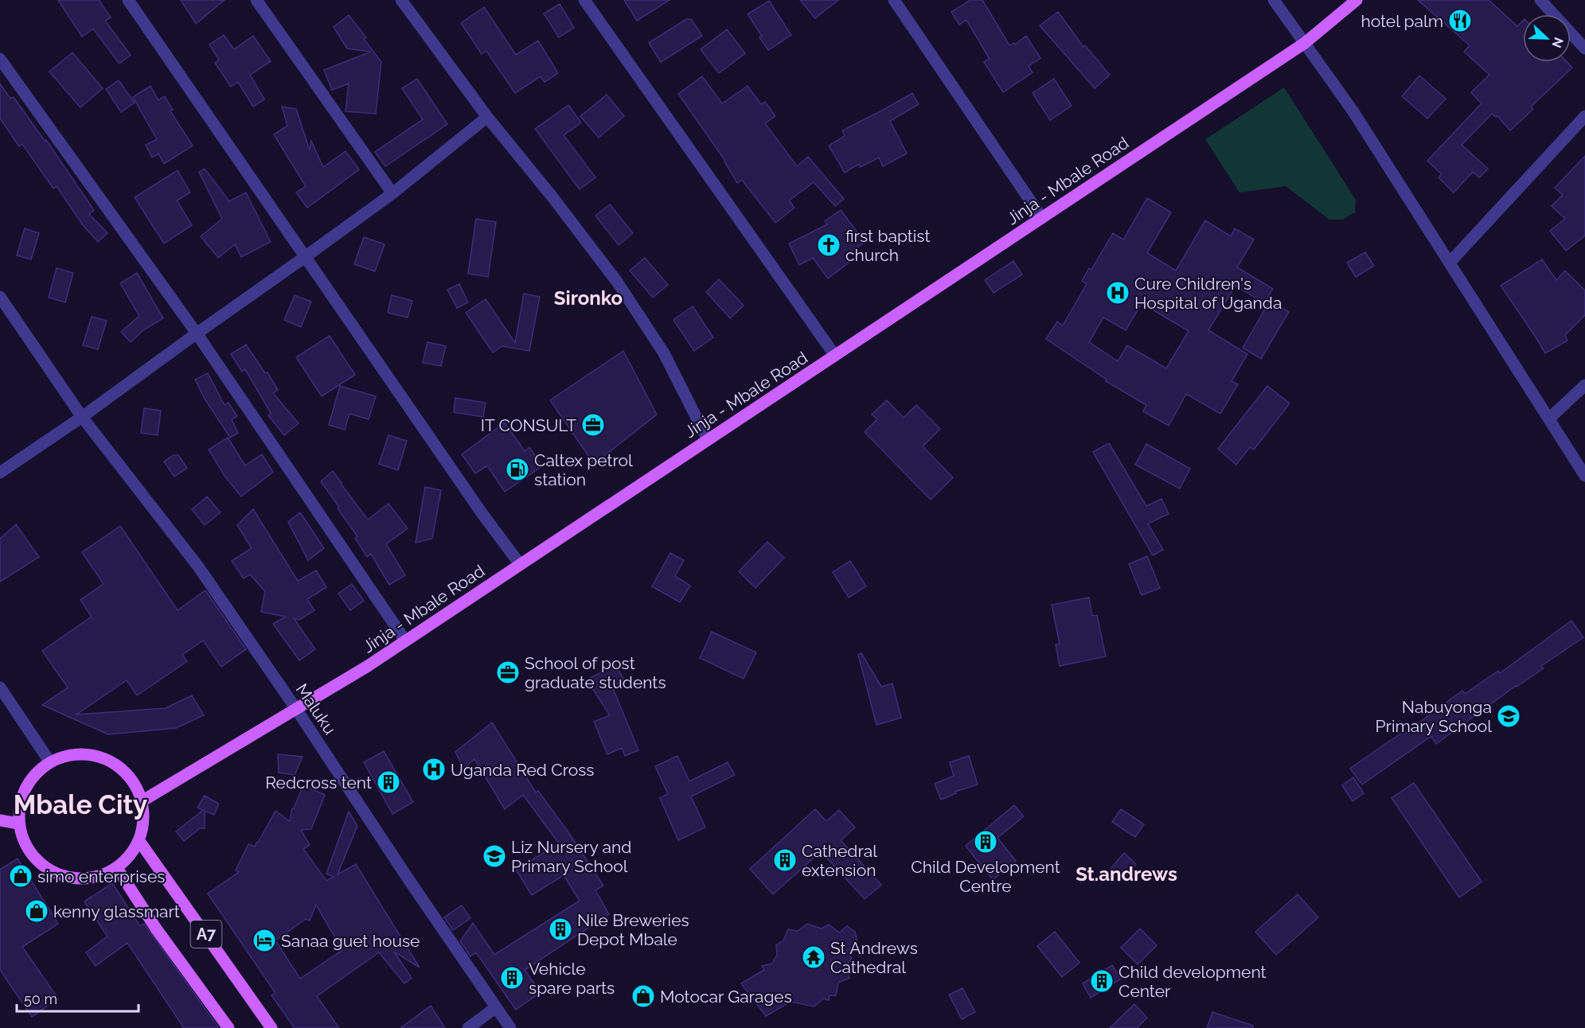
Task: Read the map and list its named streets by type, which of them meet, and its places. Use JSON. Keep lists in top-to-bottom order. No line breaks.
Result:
{"streets":{"main road":["Jinja - Mbale Road","A7"],"street":["Maluku"]},"crossings":[["Jinja - Mbale Road","Maluku"],["Jinja - Mbale Road","A7"]],"districts":["Sironko","Mbale City","St.andrews"],"places":{"restaurant":["hotel palm"],"church":["first baptist church"],"hospital":["Cure Children's Hospital of Uganda","Uganda Red Cross"],"office":["IT CONSULT","School of post graduate students"],"fuel station":["Caltex petrol station"],"school or university":["Nabuyonga Primary School","Liz Nursery and Primary School"],"building":["Redcross tent","Child Development Centre","Cathedral extension","Nile Breweries Depot Mbale","Vehicle spare parts","Child development Center"],"shop":["simo enterprises","kenny glassmart","Motocar Garages"],"hotel":["Sanaa guet house"],"temple":["St Andrews Cathedral"]},"scale_bar":"50 m","north":"right"}
